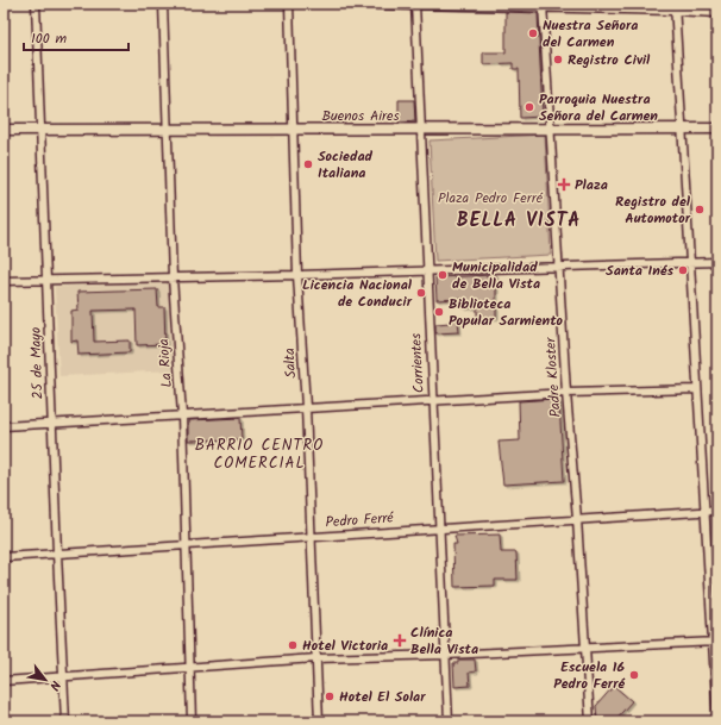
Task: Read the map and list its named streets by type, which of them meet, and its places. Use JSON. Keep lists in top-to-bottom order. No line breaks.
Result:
{"streets":{"street":["Buenos Aires","25 de Mayo","La Rioja","Salta","Corrientes","Padre Kloster","Pedro Ferré"]},"crossings":[["Buenos Aires","25 de Mayo"],["Buenos Aires","La Rioja"],["Buenos Aires","Salta"],["Buenos Aires","Corrientes"],["Buenos Aires","Padre Kloster"],["25 de Mayo","Pedro Ferré"],["La Rioja","Pedro Ferré"],["Salta","Pedro Ferré"],["Corrientes","Pedro Ferré"],["Padre Kloster","Pedro Ferré"]],"districts":["BELLA VISTA","BARRIO CENTRO COMERCIAL"],"parks":["Plaza Pedro Ferré"],"places":{"other":["Nuestra Señora del Carmen","Registro Civil","Parroquia Nuestra Señora del Carmen","Sociedad Italiana","Registro del Automotor","Santa Inés","Municipalidad de Bella Vista","Licencia Nacional de Conducir","Biblioteca Popular Sarmiento","Hotel Victoria","Escuela 16 Pedro Ferré","Hotel El Solar"],"health":["Plaza","Clínica Bella Vista"]},"scale_bar":"100 m","north":"bottom right"}
